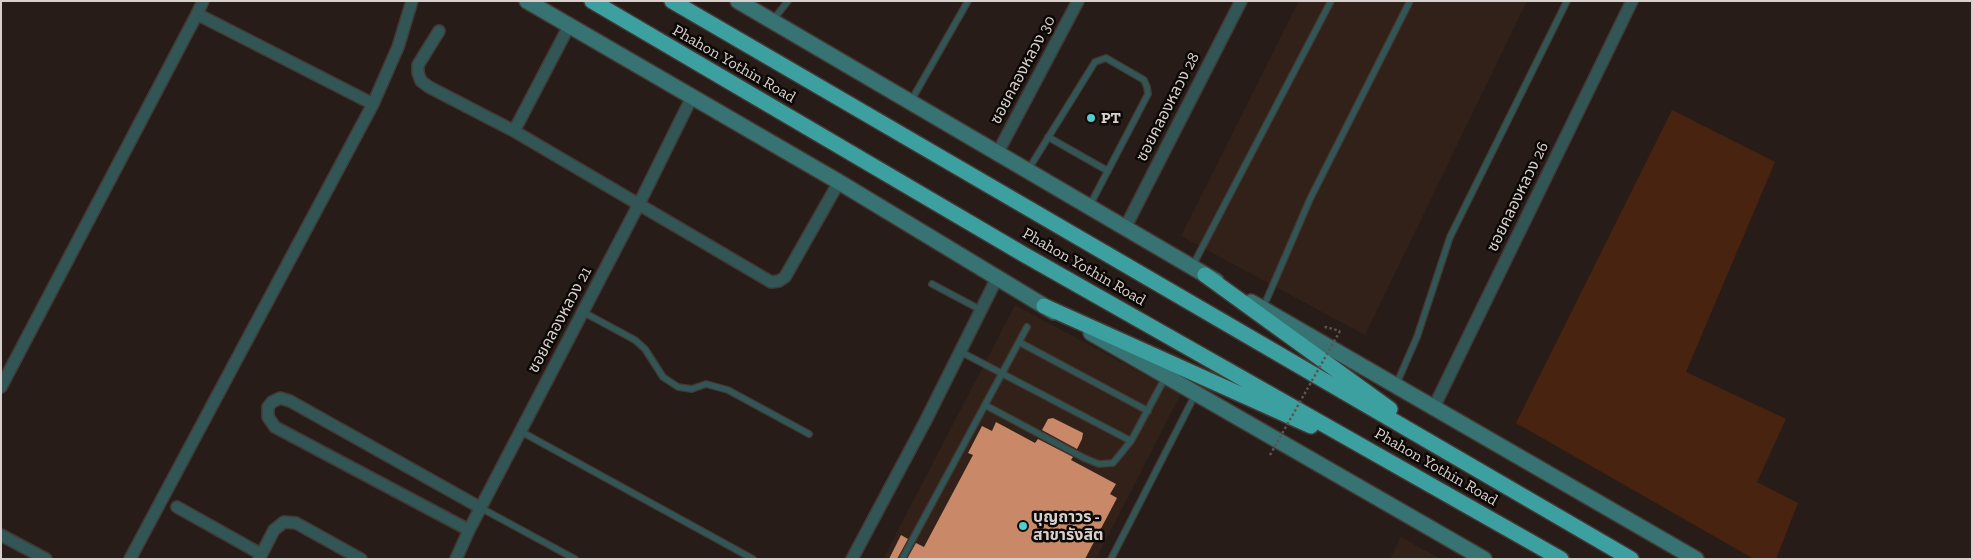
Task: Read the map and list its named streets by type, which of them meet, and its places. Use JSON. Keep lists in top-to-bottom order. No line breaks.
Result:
{"streets":{"highway":["Phahon Yothin Road"],"street":["ซอยคลองหลวง 30","ซอยคลองหลวง 28","ซอยคลองหลวง 26","ซอยคลองหลวง 21"]},"places":["PT","บุญถาวร - สาขารังสิต"]}
